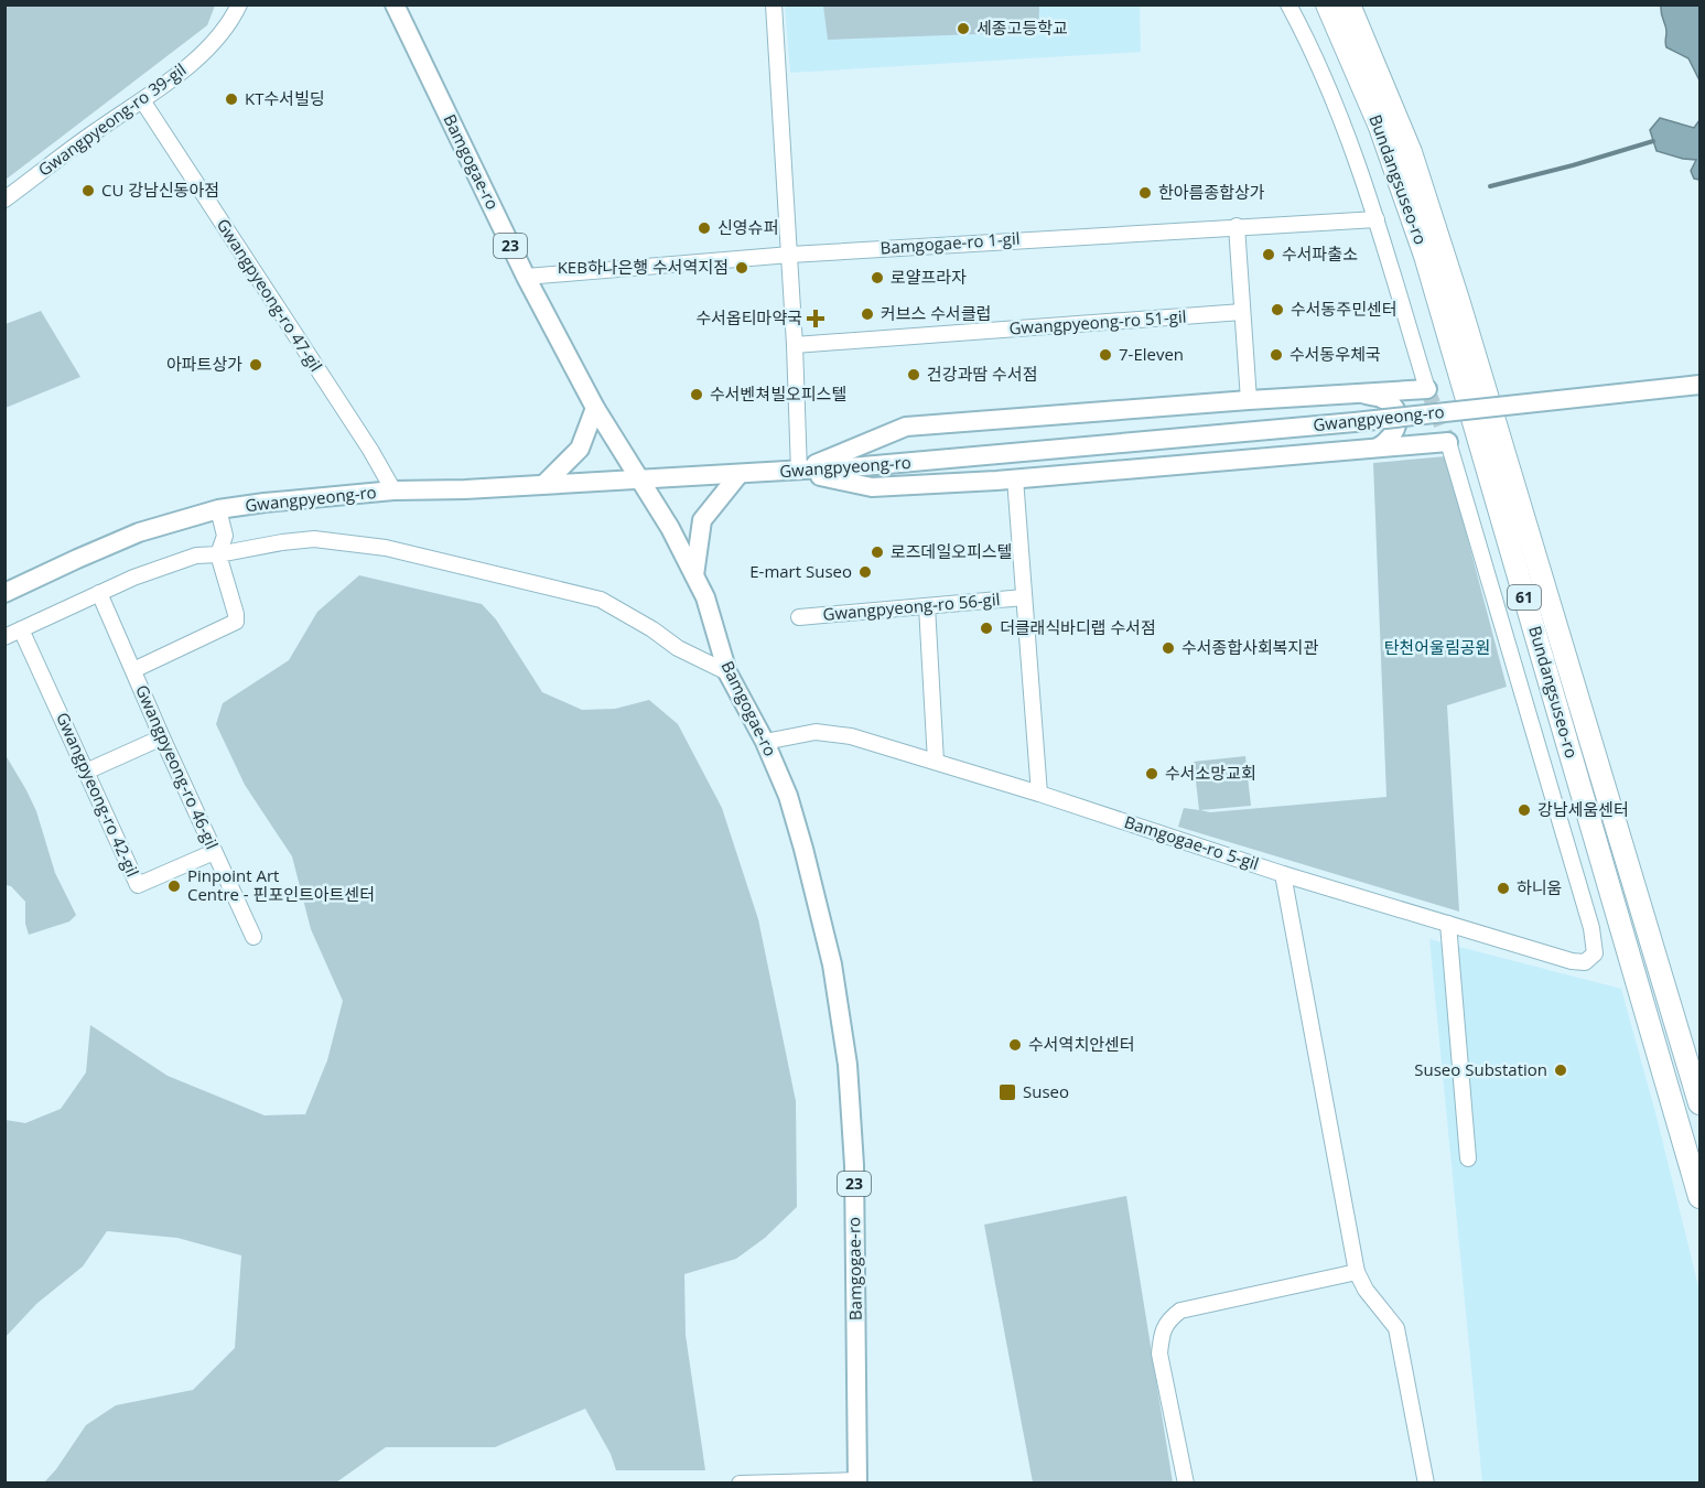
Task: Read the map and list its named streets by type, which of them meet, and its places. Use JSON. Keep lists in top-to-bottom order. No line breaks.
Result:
{"streets":{"highway":["Bundangsuseo-ro","61"],"main road":["Bamgogae-ro","23","Gwangpyeong-ro"],"street":["Gwangpyeong-ro 39-gil","Bamgogae-ro 1-gil","Gwangpyeong-ro 47-gil","Gwangpyeong-ro 51-gil","Gwangpyeong-ro 56-gil","Gwangpyeong-ro 46-gil","Gwangpyeong-ro 42-gil","Bamgogae-ro 5-gil"]},"crossings":[["Gwangpyeong-ro 39-gil","Gwangpyeong-ro 47-gil"],["Bamgogae-ro","Bamgogae-ro 1-gil"],["Bamgogae-ro","Gwangpyeong-ro"],["Bamgogae-ro","Bamgogae-ro 5-gil"],["Gwangpyeong-ro 47-gil","Gwangpyeong-ro"],["Gwangpyeong-ro 56-gil","Bamgogae-ro 5-gil"],["Gwangpyeong-ro 46-gil","Gwangpyeong-ro 42-gil"]],"parks":["탄천어울림공원"],"places":{"other":["세종고등학교","KT수서빌딩","CU 강남신동아점","한아름종합상가","신영슈퍼","수서파출소","KEB하나은행 수서역지점","로얄프라자","수서동주민센터","커브스 수서클럽","7-Eleven","수서동우체국","아파트상가","건강과땀 수서점","수서벤쳐빌오피스텔","로즈데일오피스텔","E-mart Suseo","더클래식바디랩 수서점","수서종합사회복지관","수서소망교회","강남세움센터","Pinpoint Art Centre - 핀포인트아트센터","하니움","수서역치안센터","Suseo Substation"],"health":["수서옵티마약국"],"transit":["Suseo"]}}
